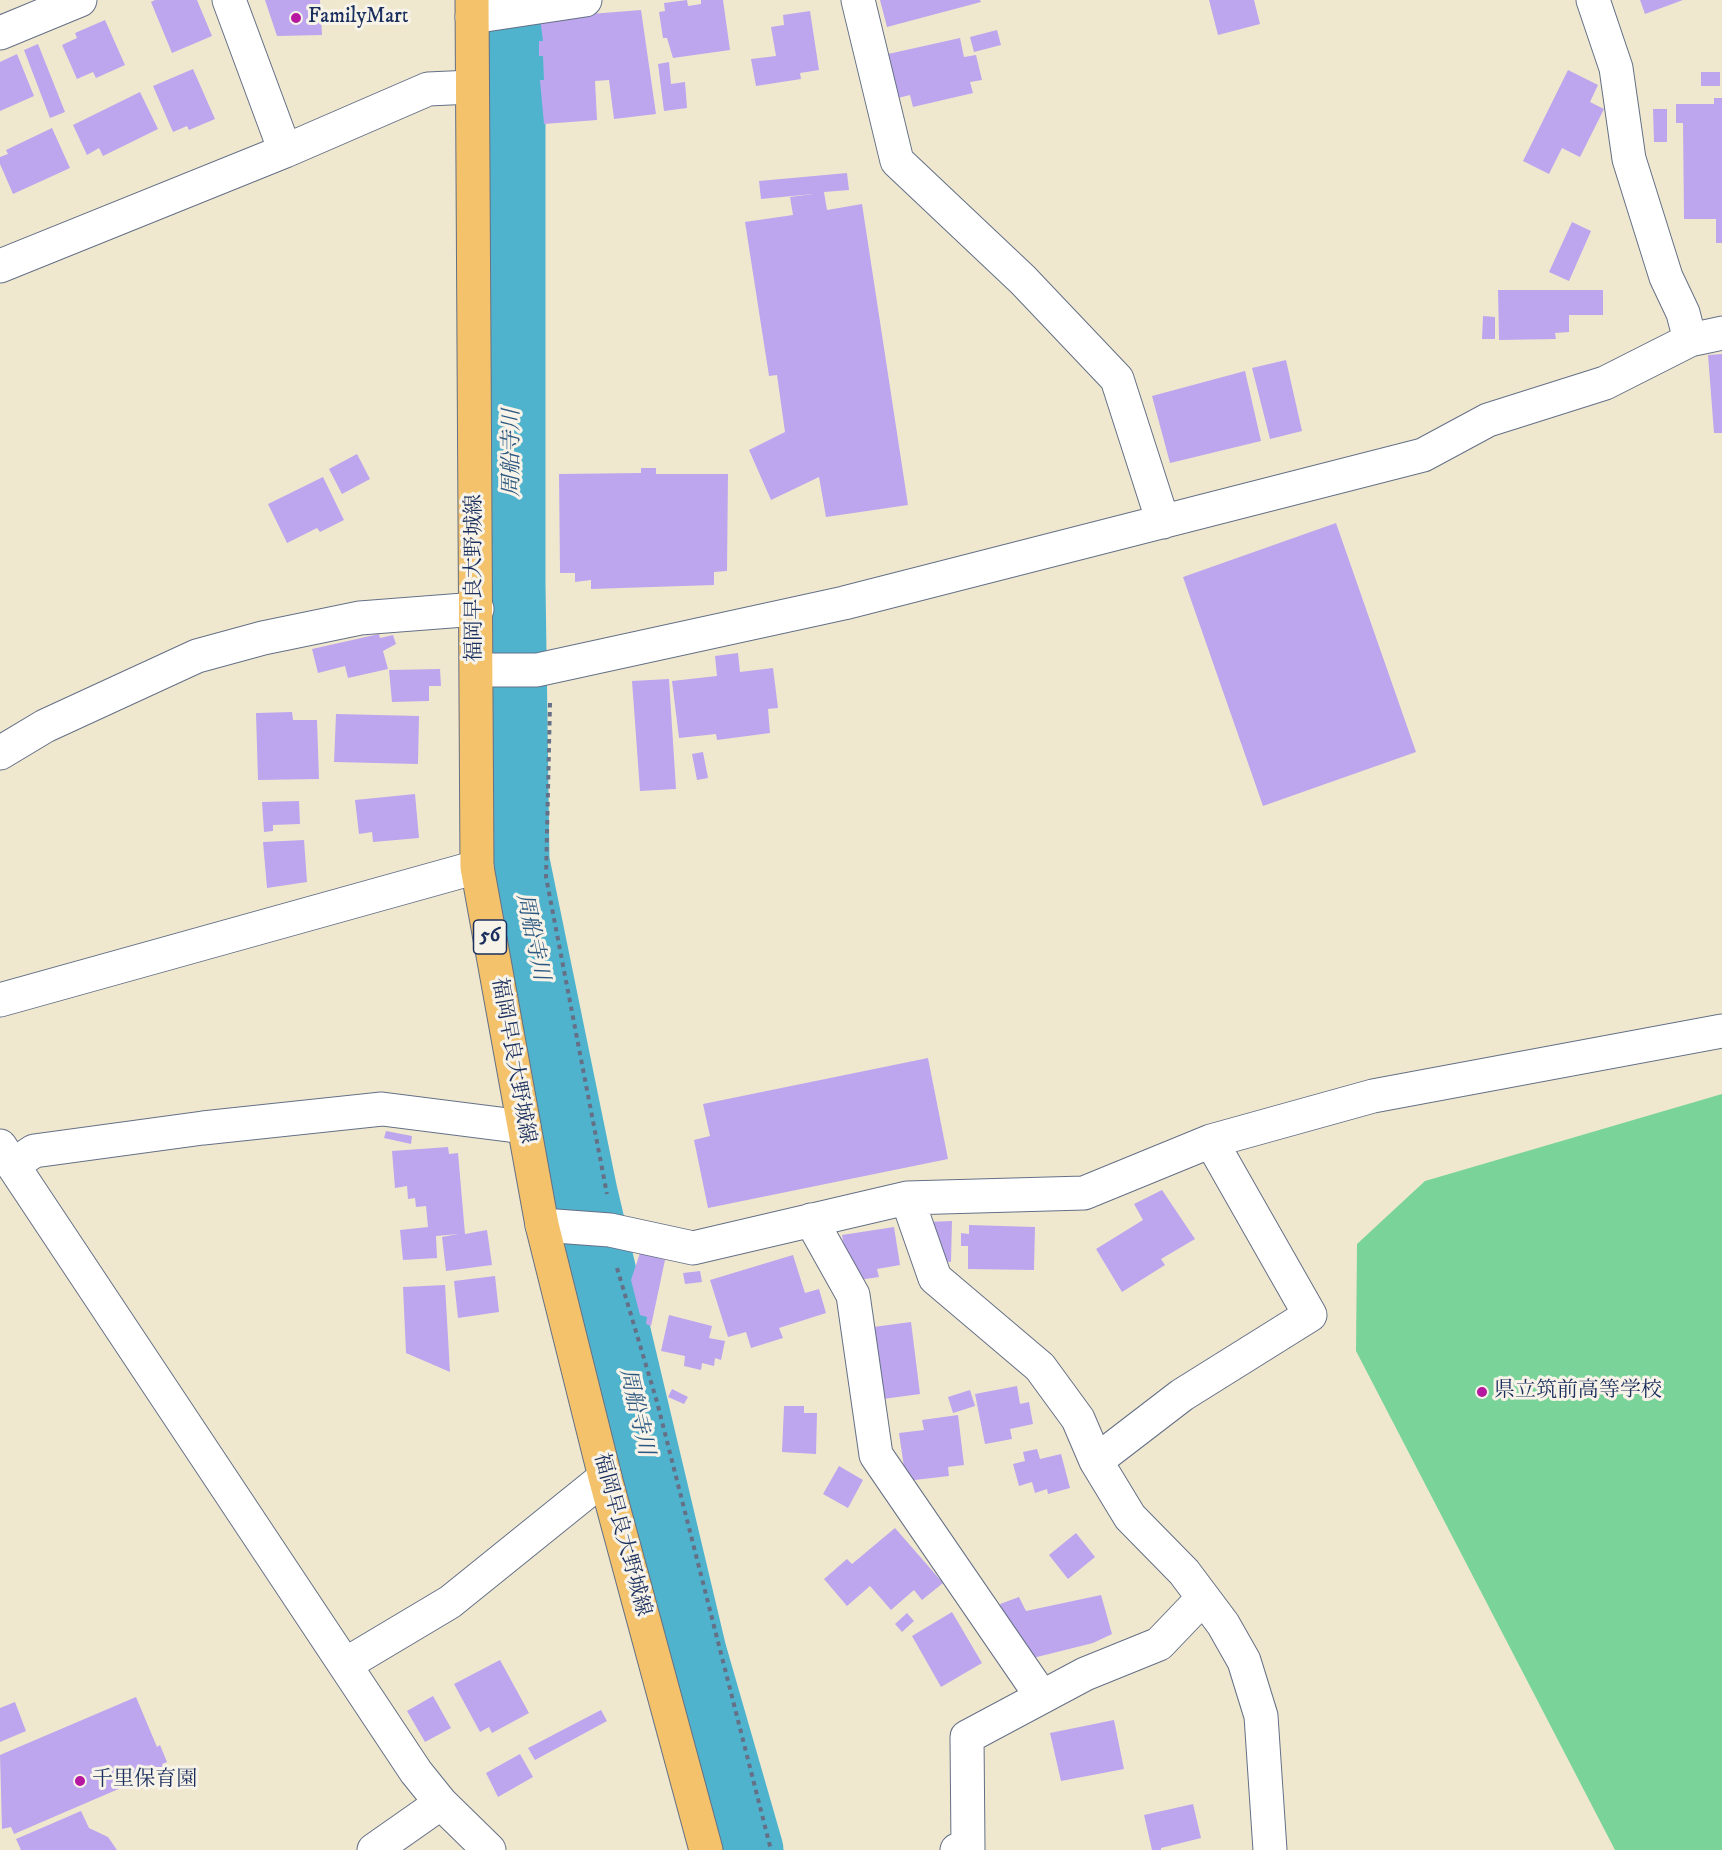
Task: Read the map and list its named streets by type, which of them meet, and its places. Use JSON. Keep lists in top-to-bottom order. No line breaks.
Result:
{"streets":{"main road":["福岡早良大野城線","56"]},"water":["周船寺川"],"places":["FamilyMart","県立筑前高等学校","千里保育園"]}
